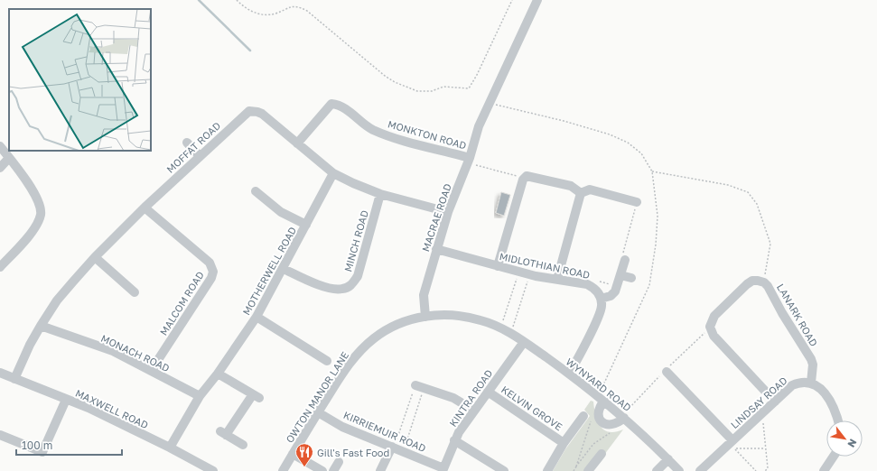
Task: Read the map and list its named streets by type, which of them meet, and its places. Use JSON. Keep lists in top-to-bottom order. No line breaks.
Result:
{"streets":{"street":["MONKTON ROAD","MOFFAT ROAD","MACRAE ROAD","MINCH ROAD","MIDLOTHIAN ROAD","MOTHERWELL ROAD","MALCOM ROAD","LANARK ROAD","MONACH ROAD","WYNYARD ROAD","OWTON MANOR LANE","KINTRA ROAD","LINDSAY ROAD","KELVIN GROVE","MAXWELL ROAD","KIRRIEMUIR ROAD"]},"crossings":[["MONKTON ROAD","MOFFAT ROAD"],["MONKTON ROAD","MACRAE ROAD"],["MOFFAT ROAD","MACRAE ROAD"],["MOFFAT ROAD","MINCH ROAD"],["MOFFAT ROAD","MOTHERWELL ROAD"],["MOFFAT ROAD","MALCOM ROAD"],["MOFFAT ROAD","MONACH ROAD"],["MOFFAT ROAD","MAXWELL ROAD"],["MACRAE ROAD","MIDLOTHIAN ROAD"],["MACRAE ROAD","OWTON MANOR LANE"],["MINCH ROAD","MOTHERWELL ROAD"],["MOTHERWELL ROAD","MONACH ROAD"],["MOTHERWELL ROAD","MAXWELL ROAD"],["MALCOM ROAD","MONACH ROAD"],["LANARK ROAD","LINDSAY ROAD"],["WYNYARD ROAD","OWTON MANOR LANE"],["WYNYARD ROAD","KINTRA ROAD"],["OWTON MANOR LANE","KIRRIEMUIR ROAD"],["KINTRA ROAD","KELVIN GROVE"],["KINTRA ROAD","KIRRIEMUIR ROAD"]],"places":{"restaurant":["Gill's Fast Food"]},"scale_bar":"100 m","north":"bottom right"}
